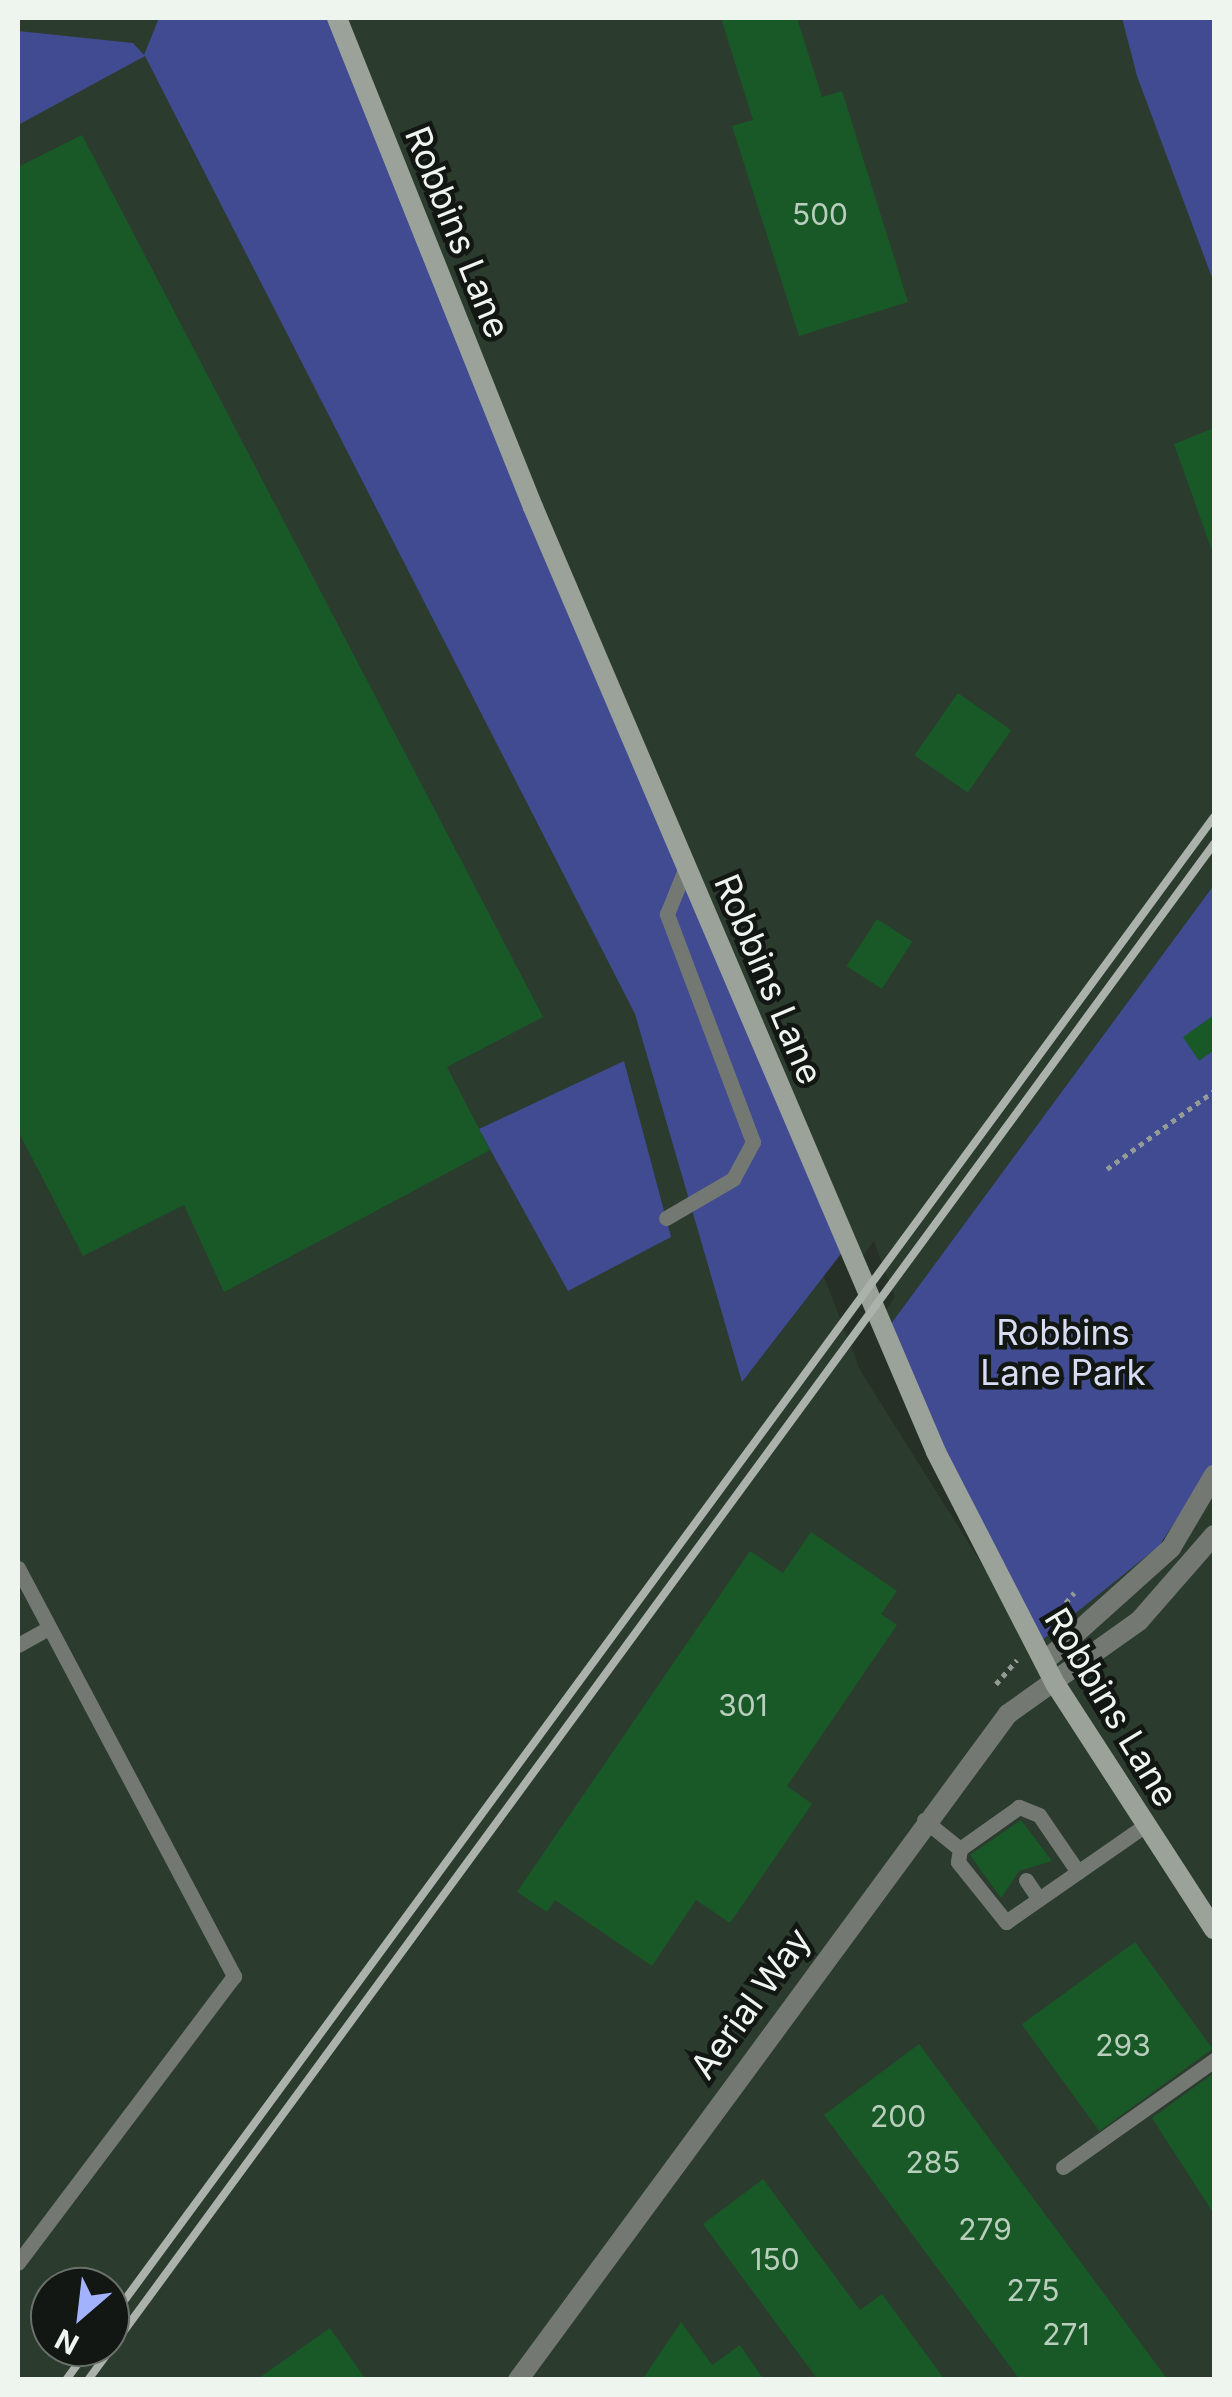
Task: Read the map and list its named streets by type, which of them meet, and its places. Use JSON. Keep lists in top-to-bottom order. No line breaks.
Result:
{"streets":{"street":["Robbins Lane","Aerial Way"]},"crossings":[["Robbins Lane","Aerial Way"]],"parks":["Robbins Lane Park"],"house_numbers":["500","301","293","200","285","279","150","275","271"],"north":"bottom left"}
